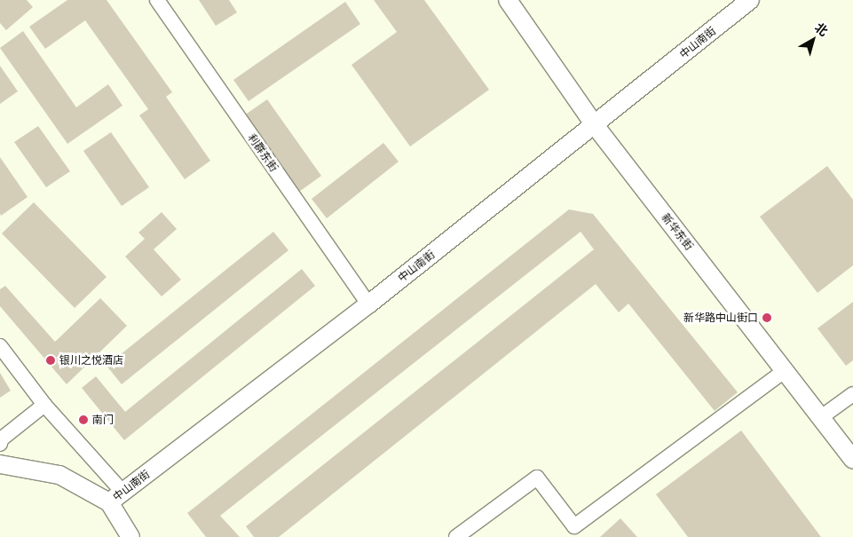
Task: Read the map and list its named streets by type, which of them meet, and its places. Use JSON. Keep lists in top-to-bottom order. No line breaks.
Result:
{"streets":{"street":["中山南街","利群东街","新华东街"]},"crossings":[["中山南街","利群东街"],["中山南街","新华东街"]],"places":["新华路中山街口","银川之悦酒店","南门"],"north":"top right"}
